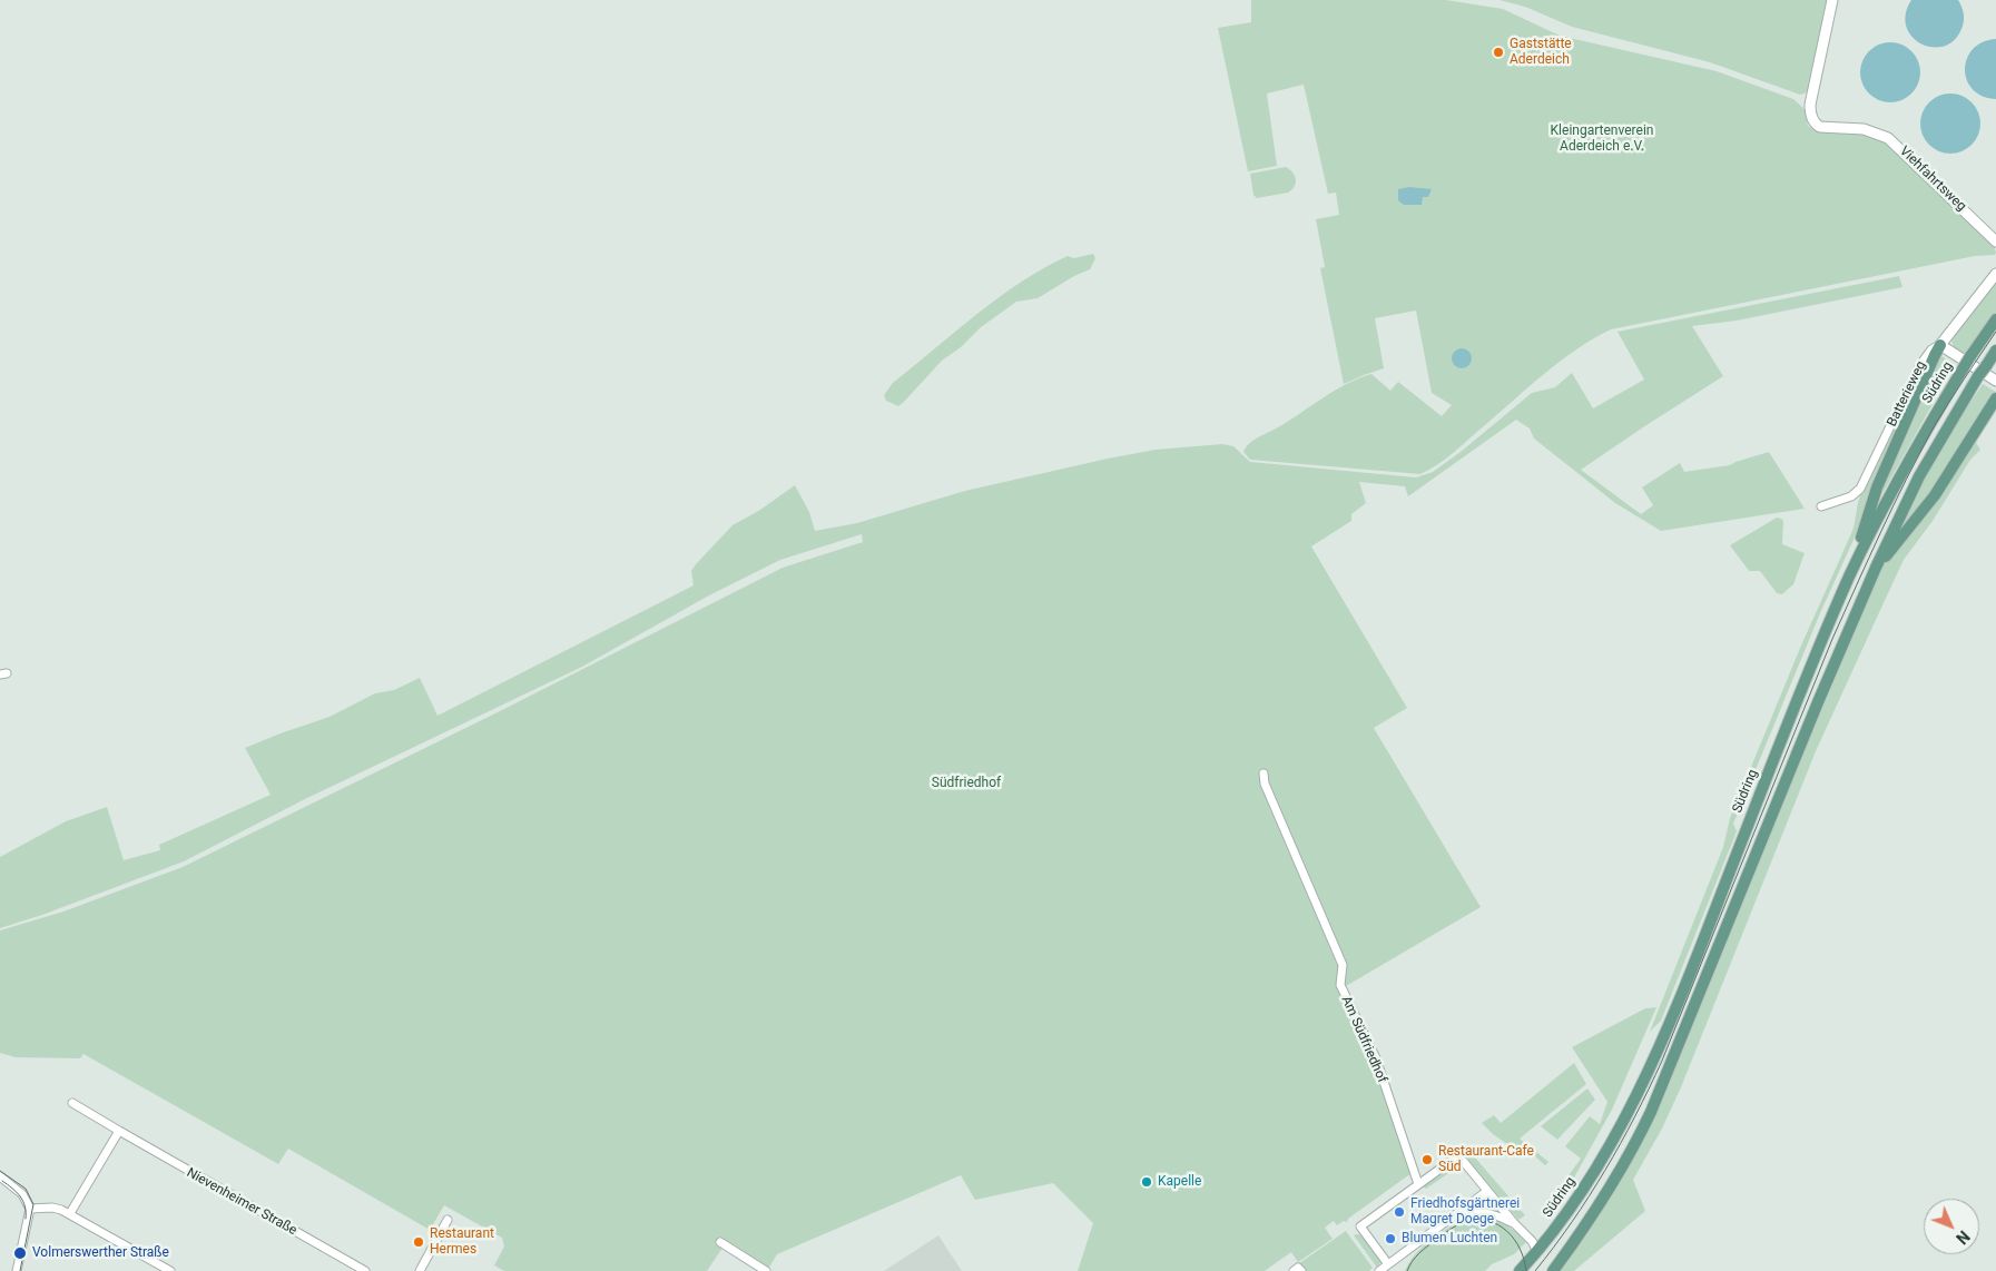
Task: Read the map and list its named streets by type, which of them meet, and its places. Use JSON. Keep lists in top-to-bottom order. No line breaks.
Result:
{"streets":{"main road":["Südring"],"street":["Viehfahrtsweg","Batterieweg","Am Südfriedhof","Nievenheimer Straße"]},"parks":["Kleingartenverein Aderdeich e.V.","Südfriedhof"],"places":["Gaststätte Aderdeich","Restaurant-Cafe Süd","Kapelle","Friedhofsgärtnerei Magret Doege","Blumen Luchten","Restaurant Hermes","Volmerswerther Straße"],"north":"bottom right"}
